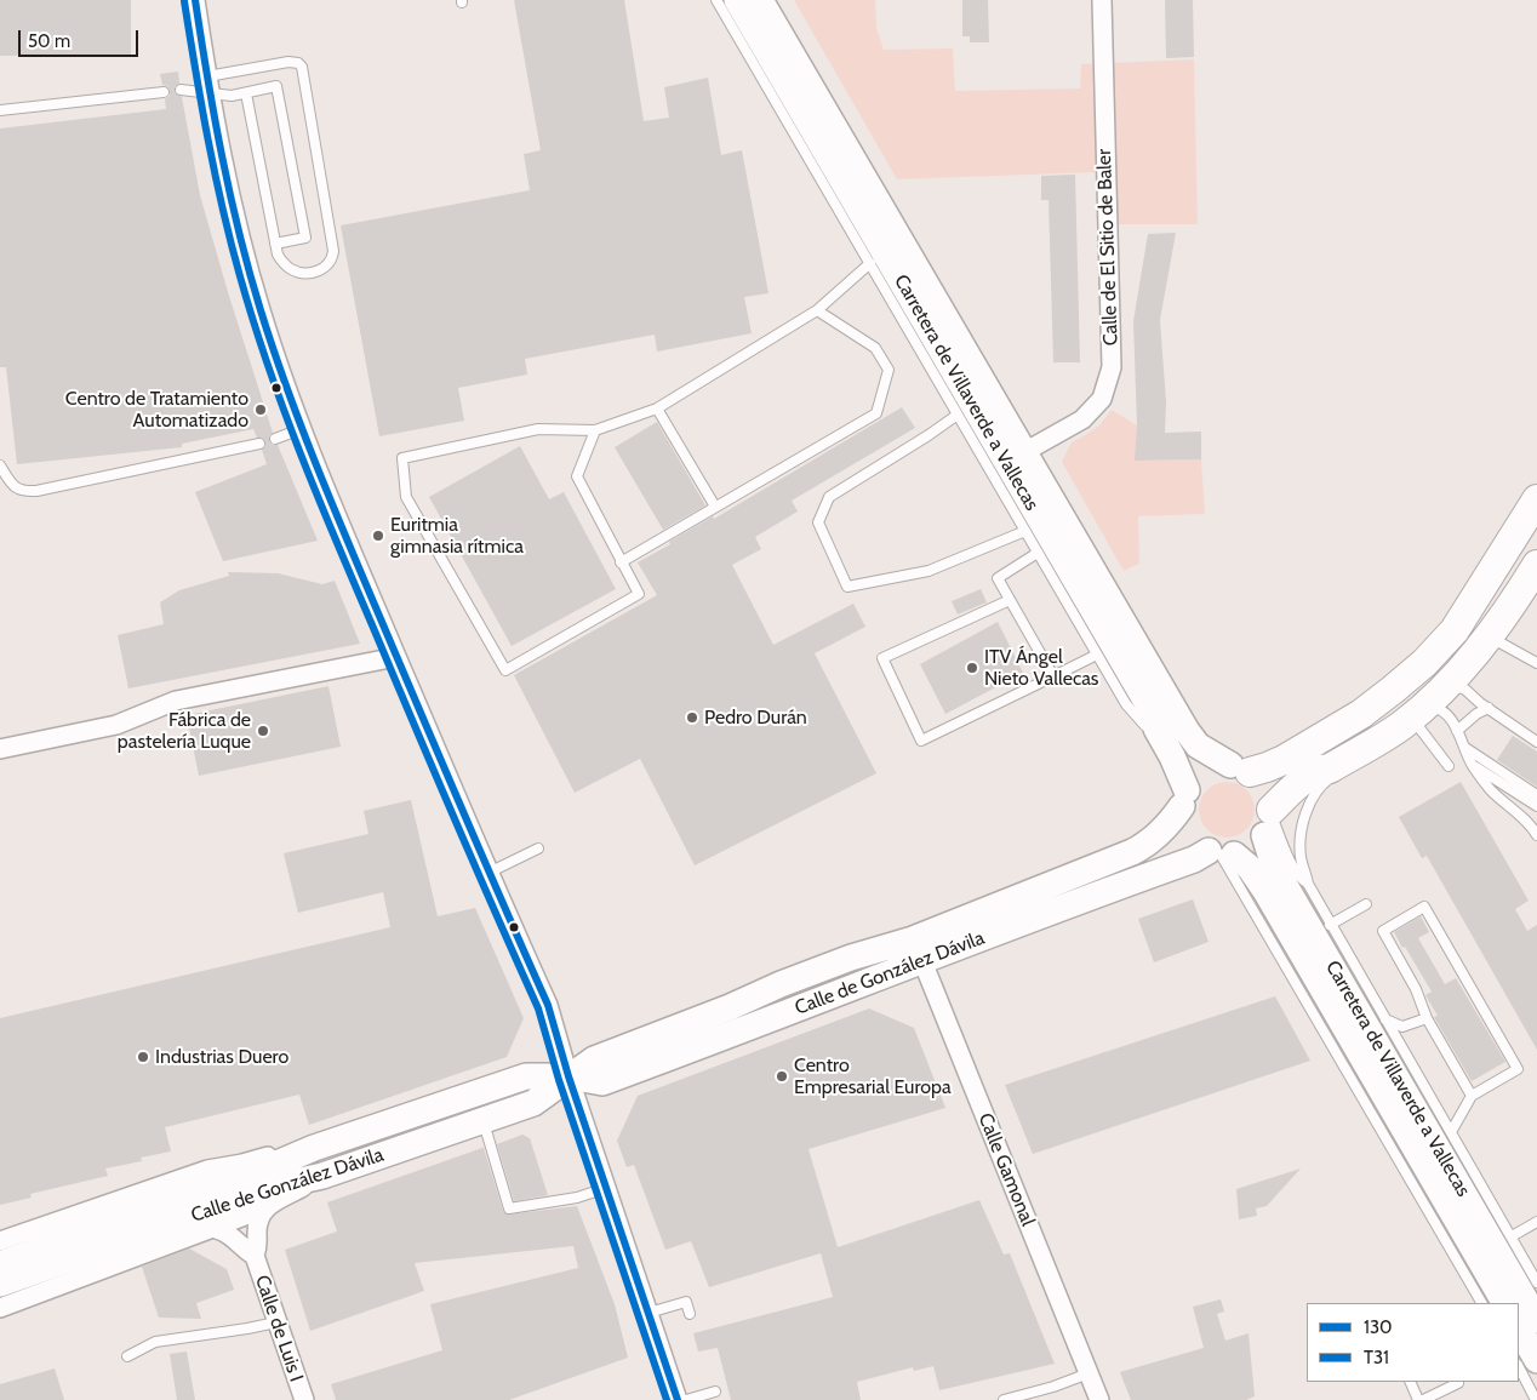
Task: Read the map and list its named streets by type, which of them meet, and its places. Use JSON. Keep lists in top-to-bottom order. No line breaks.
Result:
{"streets":{"main road":["Carretera de Villaverde a Vallecas","Calle de González Dávila"],"street":["Calle de El Sitio de Baler","Calle Gamonal","Calle de Luis I"]},"crossings":[["Calle de El Sitio de Baler","Carretera de Villaverde a Vallecas"],["Carretera de Villaverde a Vallecas","Calle de González Dávila"],["Calle de González Dávila","Calle Gamonal"],["Calle de González Dávila","Calle de Luis I"]],"places":["Centro de Tratamiento Automatizado","Euritmia gimnasia rítmica","ITV Ángel Nieto Vallecas","Pedro Durán","Fábrica de pastelería Luque","Industrias Duero","Centro Empresarial Europa"],"lines":["transit line 130","transit line T31"],"legend":["130","T31"],"scale_bar":"50 m"}
